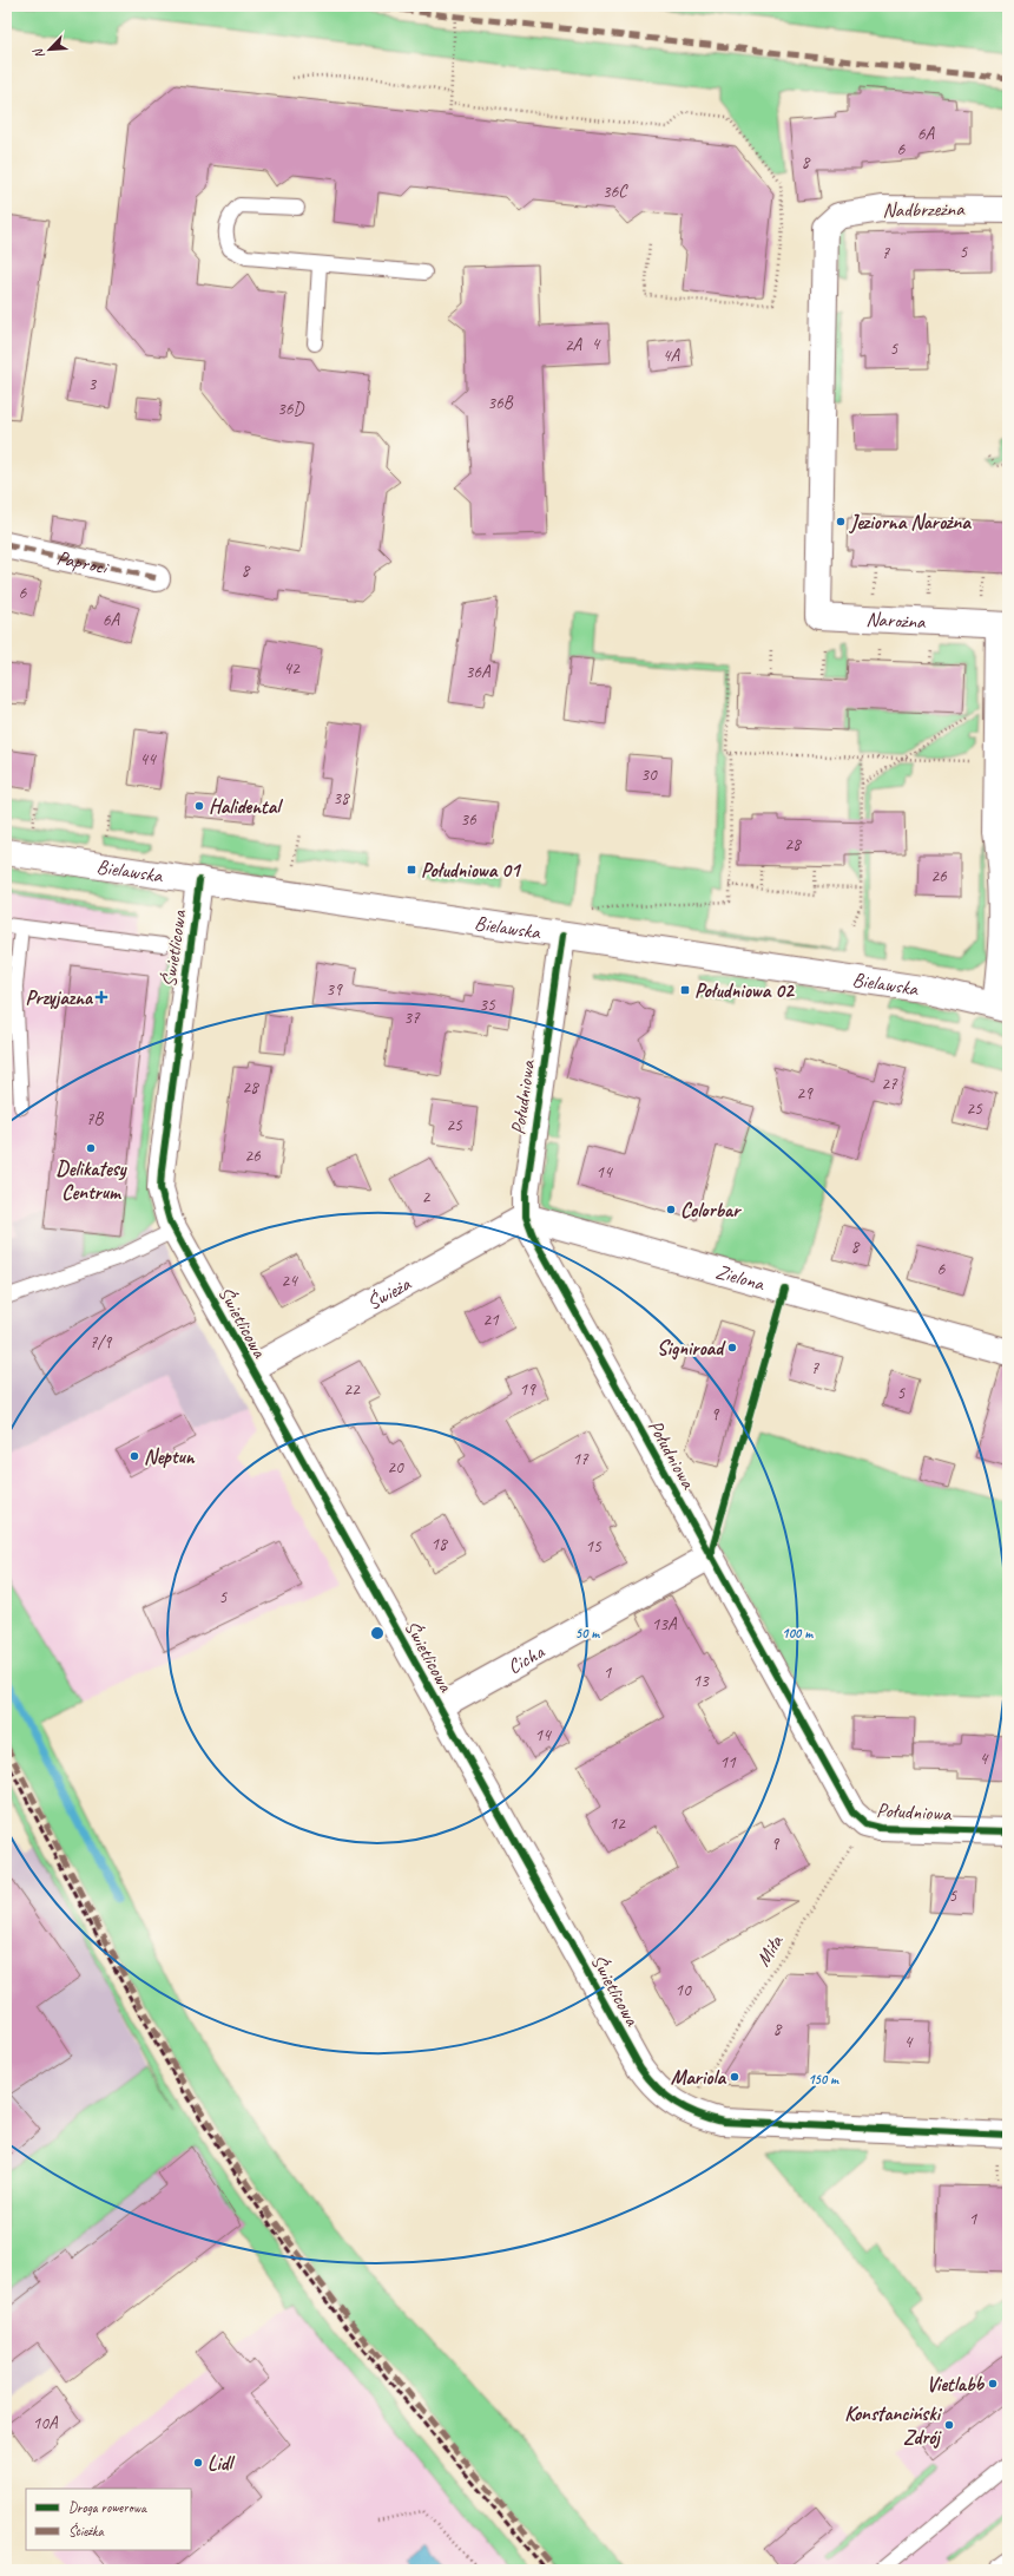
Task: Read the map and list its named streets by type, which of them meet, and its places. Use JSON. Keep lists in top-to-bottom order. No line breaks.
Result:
{"streets":{"street":["Nadbrzeżna","Paproci","Narożna","Bielawska","Świetlicowa","Południowa","Zielona","Świeża","Cicha"],"path":["Miła"]},"crossings":[["Nadbrzeżna","Narożna"],["Narożna","Bielawska"],["Bielawska","Świetlicowa"],["Bielawska","Południowa"],["Świetlicowa","Świeża"],["Świetlicowa","Cicha"],["Południowa","Zielona"],["Południowa","Świeża"],["Południowa","Cicha"],["Południowa","Miła"],["Zielona","Świeża"]],"places":{"other":["Jeziorna Narożna","Halidental","Delikatesy Centrum","Colorbar","Signiroad","Neptun","Mariola","Vietlabb","Konstanciński Zdrój","Lidl"],"transit":["Południowa 01","Południowa 02"],"health":["Przyjazna"]},"house_numbers":["6A","6","8","36C","5","7","4","2A","5","4A","3","36B","36D","8","6","6A","42","36A","44","30","38","36","28","26","39","35","37","27","28","29","25","7B","25","26","14","2","8","6","24","21","7/9","7","22","19","5","9","17","20","18","15","5","13A","1","13","14","4","11","12","9","5","10","8","4","1","10A"],"legend":["Droga rowerowa","Ścieżka"],"north":"bottom left","rings":["50 m","100 m","150 m"]}
